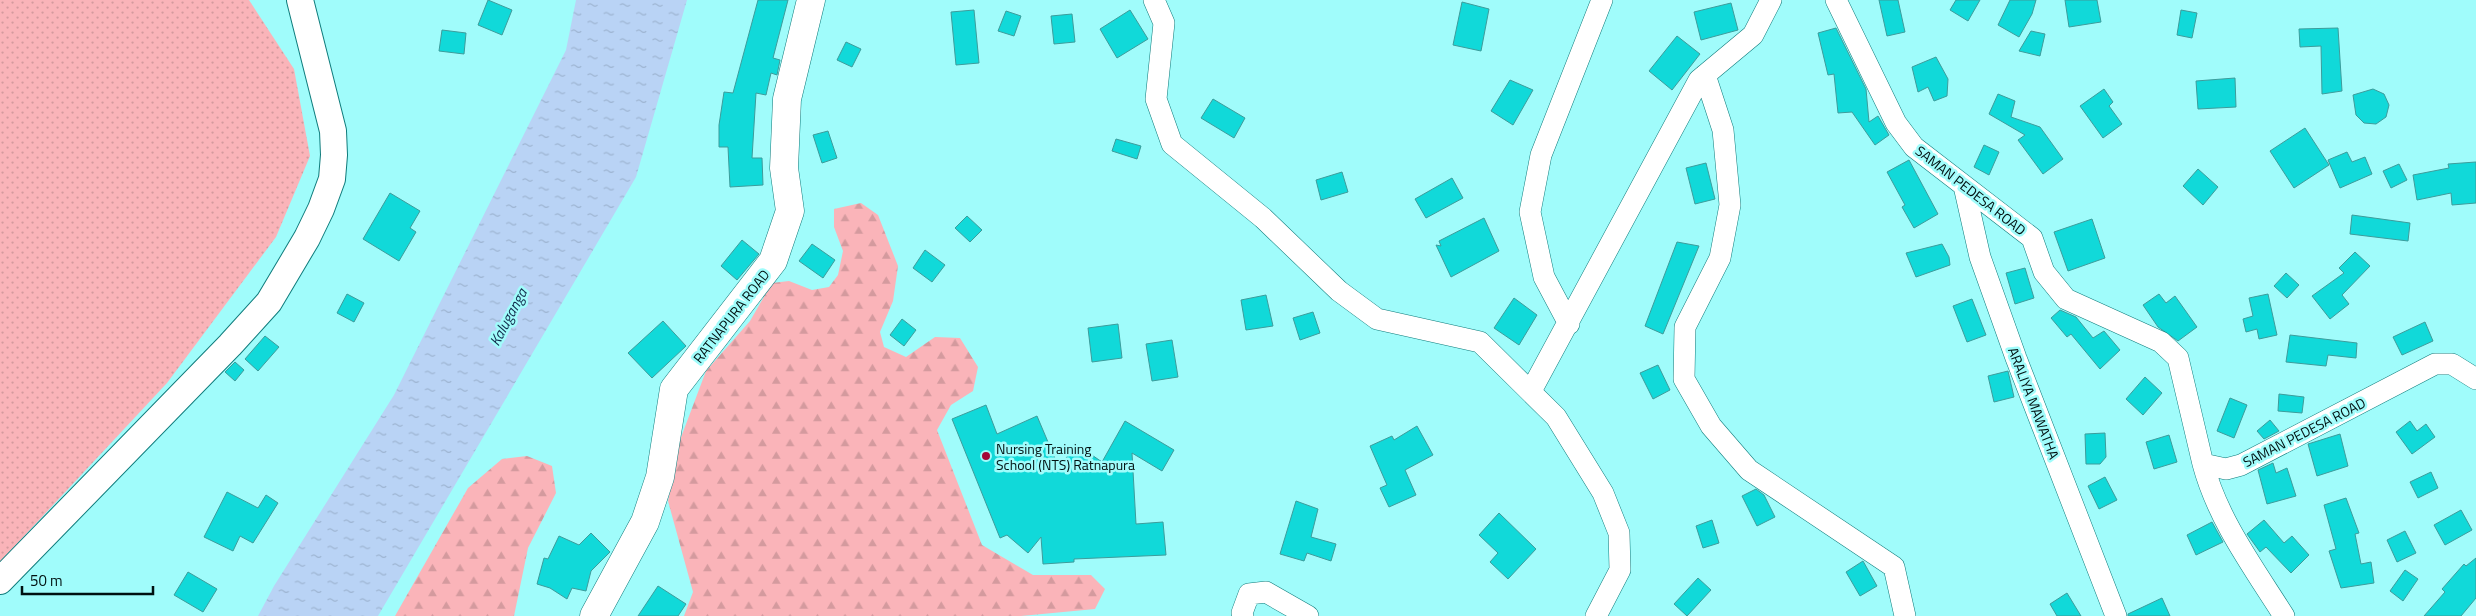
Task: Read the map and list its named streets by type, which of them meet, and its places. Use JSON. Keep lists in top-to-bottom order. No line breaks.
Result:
{"streets":{"highway":["RATNAPURA ROAD"],"street":["SAMAN PEDESA ROAD","ARALIYA MAWATHA"]},"crossings":[["SAMAN PEDESA ROAD","ARALIYA MAWATHA"]],"water":["Kaluganga"],"places":["Nursing Training School (NTS) Ratnapura"],"scale_bar":"50 m"}
